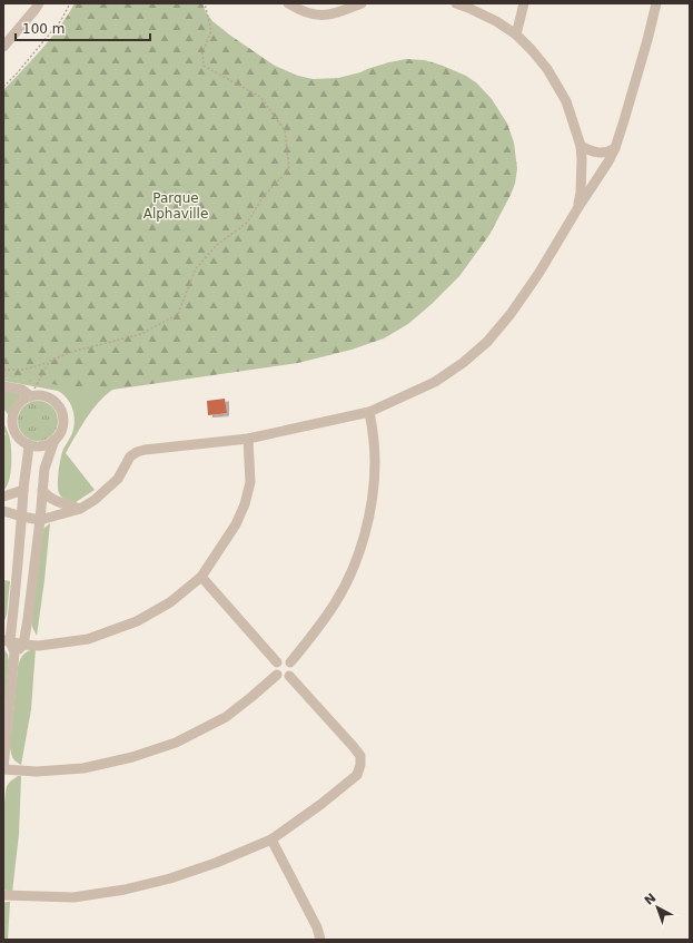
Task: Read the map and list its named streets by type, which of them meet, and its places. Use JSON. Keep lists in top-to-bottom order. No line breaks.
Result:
{"parks":["Parque Alphaville"],"scale_bar":"100 m","north":"top left"}
